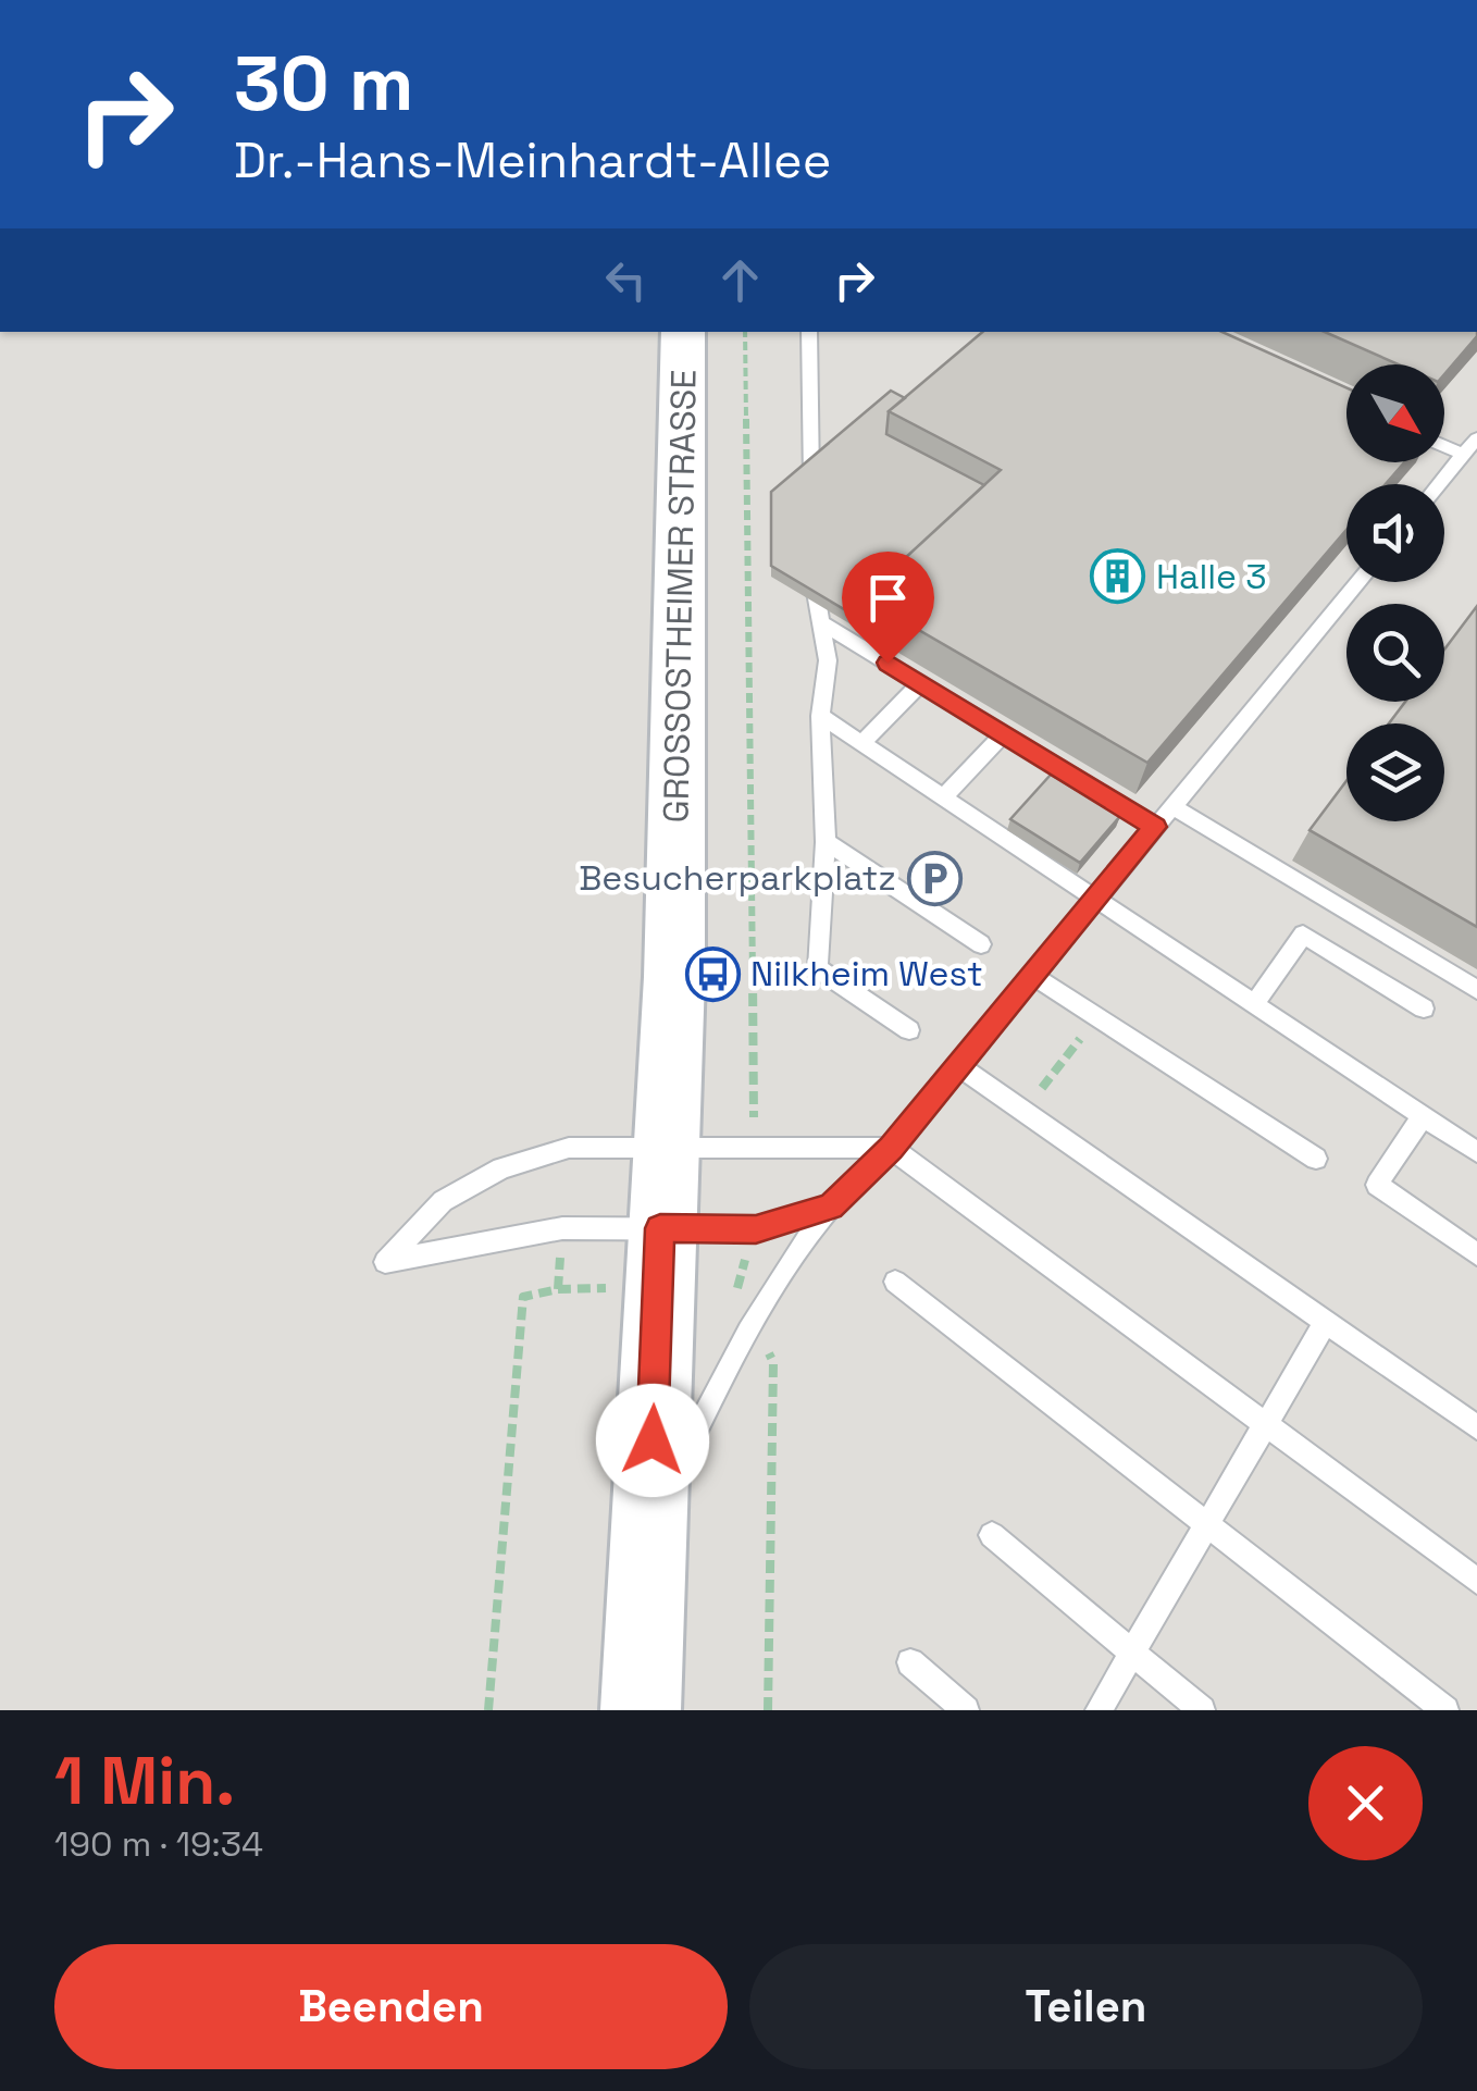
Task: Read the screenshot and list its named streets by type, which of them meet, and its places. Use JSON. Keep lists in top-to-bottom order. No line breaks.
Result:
{"streets":{"main road":["GROSSOSTHEIMER STRASSE"]},"places":{"building":["Halle 3"],"parking":["Besucherparkplatz"],"bus stop":["Nilkheim West"]},"north":"bottom right","page":{"turn":["30 m","Dr.-Hans-Meinhardt-Allee"],"heading":["1 Min.","190 m · 19:34"],"buttons":["Beenden","Teilen"]}}
